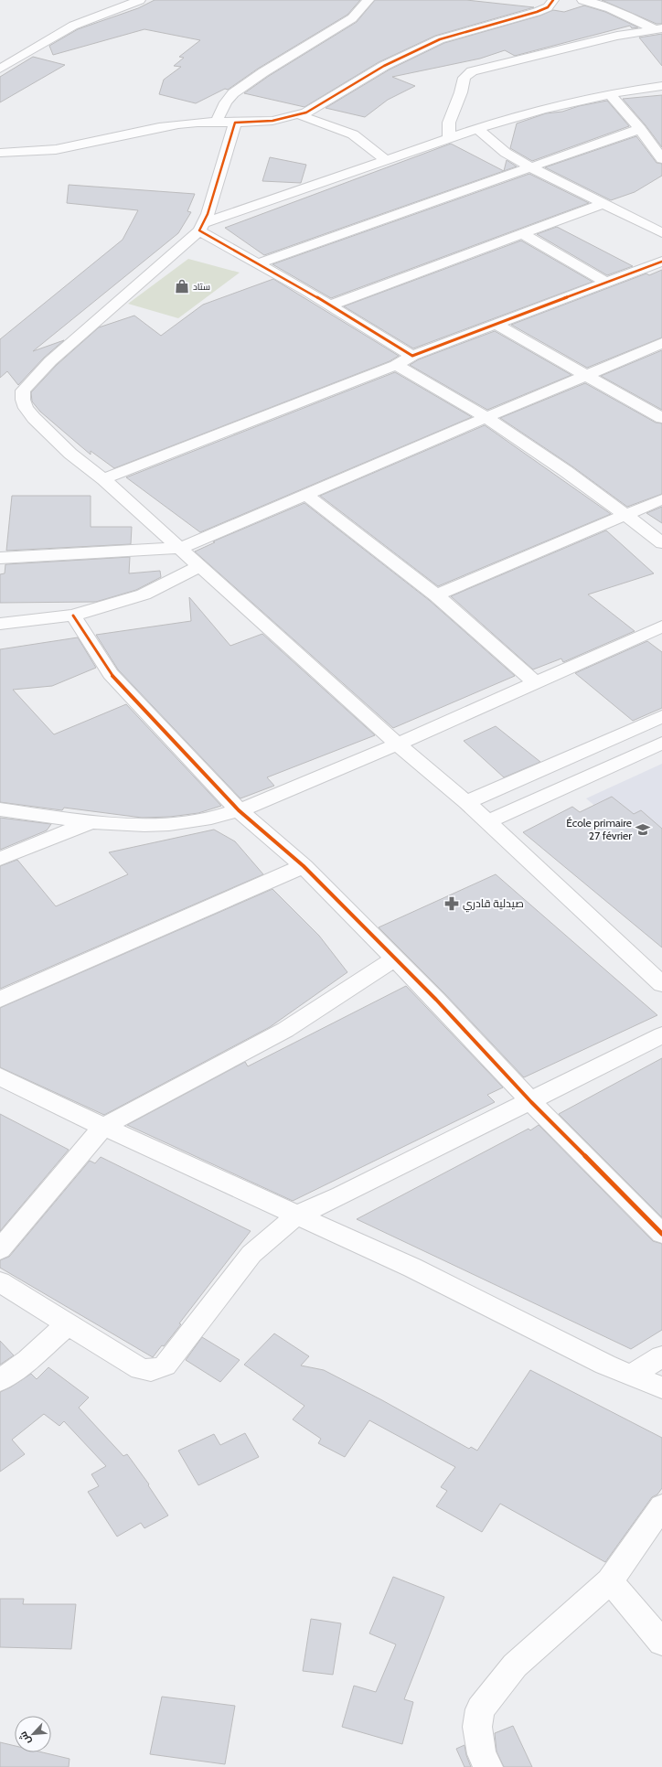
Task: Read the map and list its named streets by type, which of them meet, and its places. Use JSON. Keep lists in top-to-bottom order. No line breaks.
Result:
{"places":{"shop":["ستاد"],"school or university":["École primaire 27 février"],"pharmacy":["صيدلية قادري"]},"north":"bottom left"}
